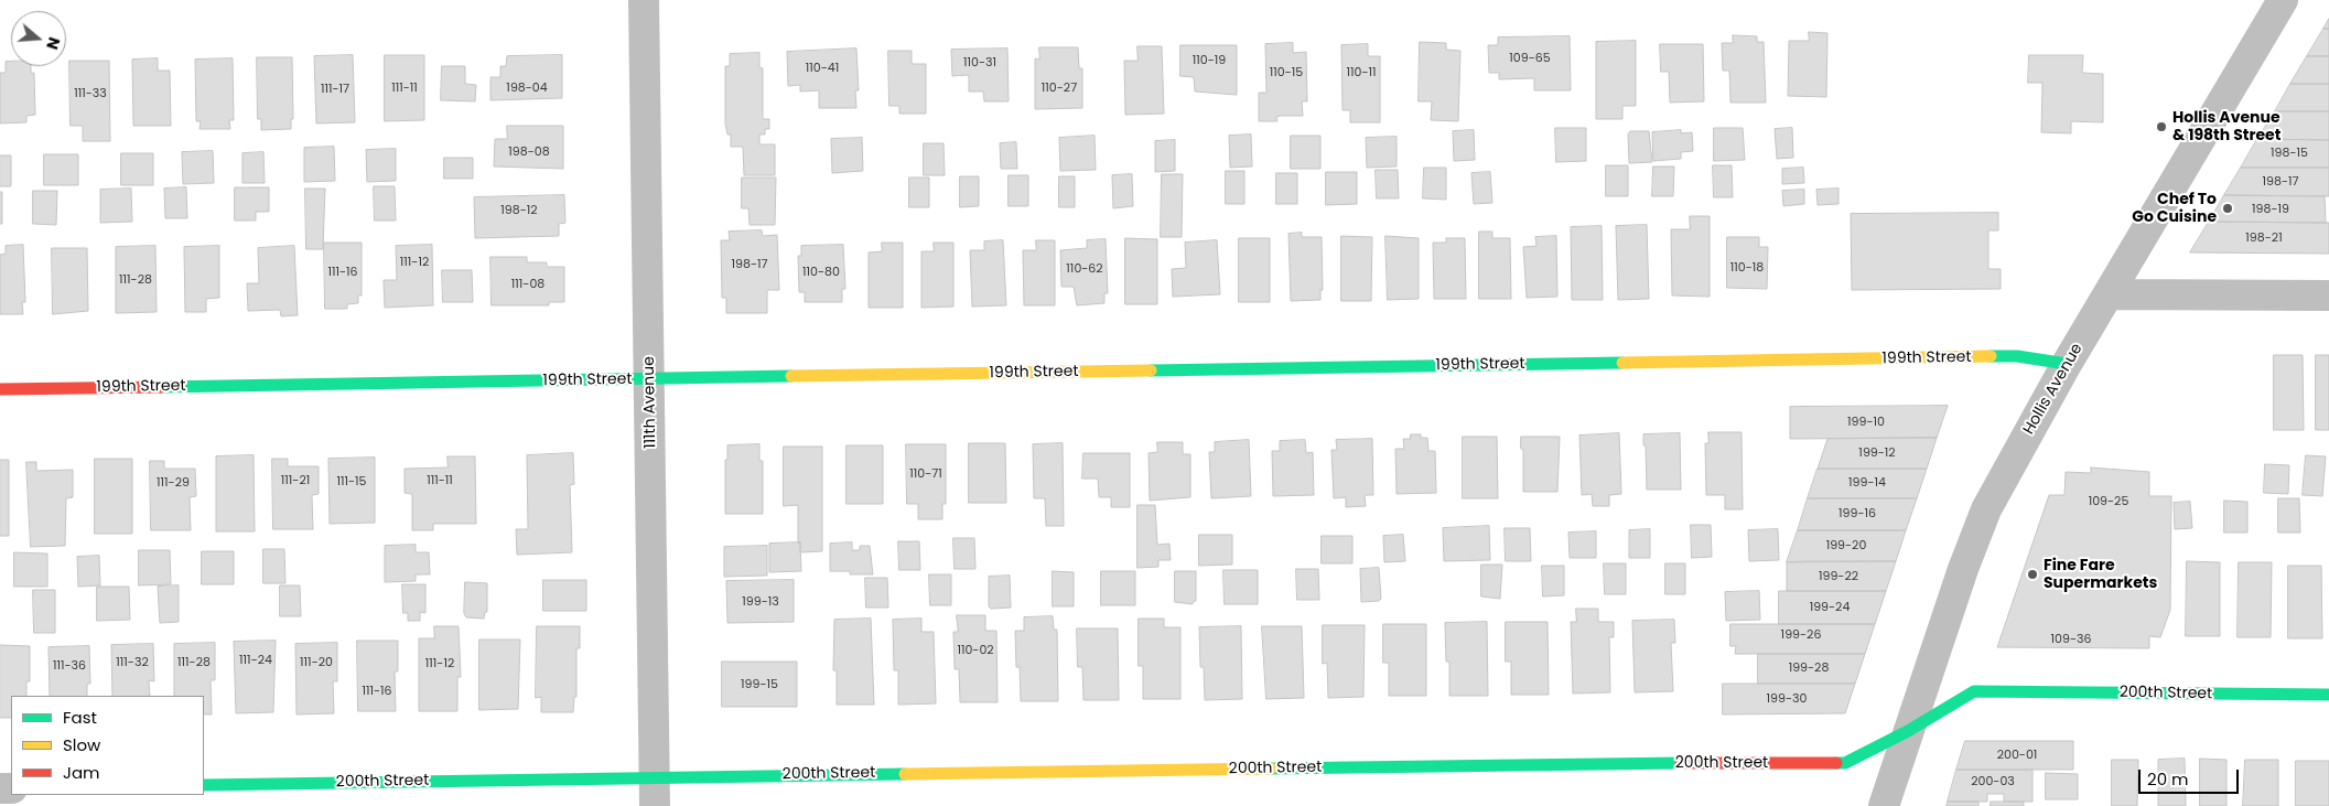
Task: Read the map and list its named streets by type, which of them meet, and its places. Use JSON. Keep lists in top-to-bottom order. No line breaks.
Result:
{"streets":{"street":["199th Street","Hollis Avenue","111th Avenue","200th Street"]},"crossings":[["199th Street","Hollis Avenue"],["199th Street","111th Avenue"],["Hollis Avenue","200th Street"],["111th Avenue","200th Street"]],"places":["Hollis Avenue & 198th Street","Chef To Go Cuisine","Fine Fare Supermarkets"],"house_numbers":["109-65","110-19","110-31","110-41","110-15","110-11","111-11","198-04","110-27","111-17","111-33","198-08","198-15","198-17","198-19","198-12","198-21","111-12","198-17","110-18","110-62","111-16","110-80","111-28","111-08","199-10","199-12","110-71","111-21","111-11","111-15","111-29","199-14","109-25","199-16","199-20","199-22","199-13","199-24","199-26","109-36","110-02","111-24","111-32","111-28","111-20","111-12","111-36","199-28","199-15","111-16","199-30","200-01","200-03"],"legend":["Fast","Slow","Jam"],"scale_bar":"20 m","north":"right"}
